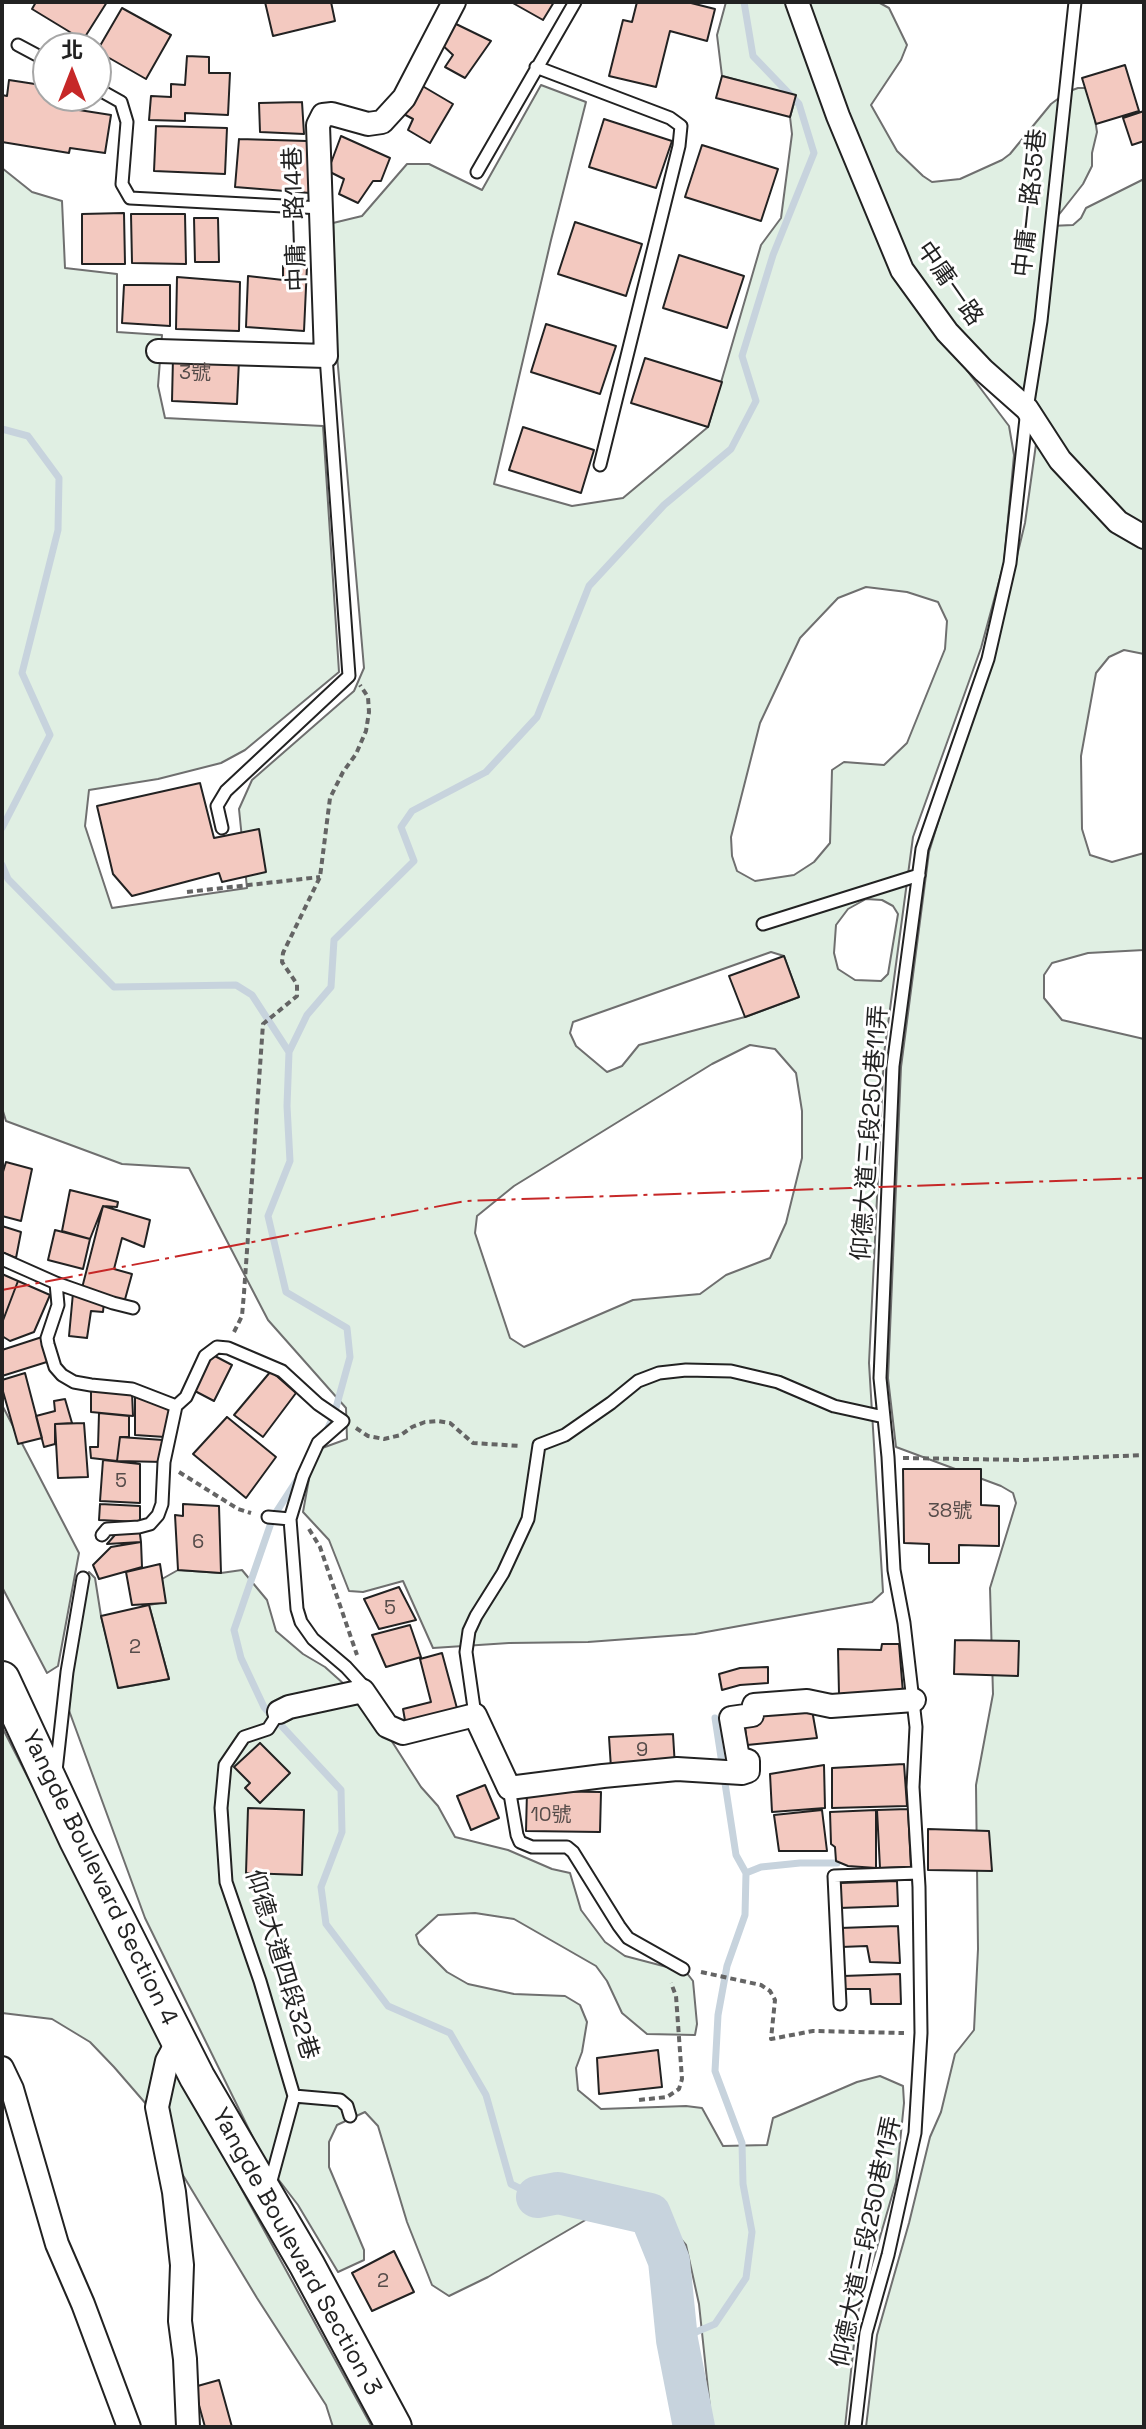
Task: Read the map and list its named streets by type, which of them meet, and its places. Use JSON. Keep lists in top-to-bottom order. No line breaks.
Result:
{"streets":{"main road":["Yangde Boulevard Section 4","Yangde Boulevard Section 3"],"street":["中庸一路14巷","中庸一路","仰德大道四段32巷"],"lane":["中庸一路35巷","仰德大道三段250巷11弄"]},"crossings":[["中庸一路35巷","中庸一路"],["中庸一路35巷","仰德大道三段250巷11弄"],["中庸一路","仰德大道三段250巷11弄"],["Yangde Boulevard Section 4","Yangde Boulevard Section 3"],["仰德大道四段32巷","Yangde Boulevard Section 3"]],"house_numbers":["3號","5","38號","6","5","2","9","10號","2"],"north":"top"}
